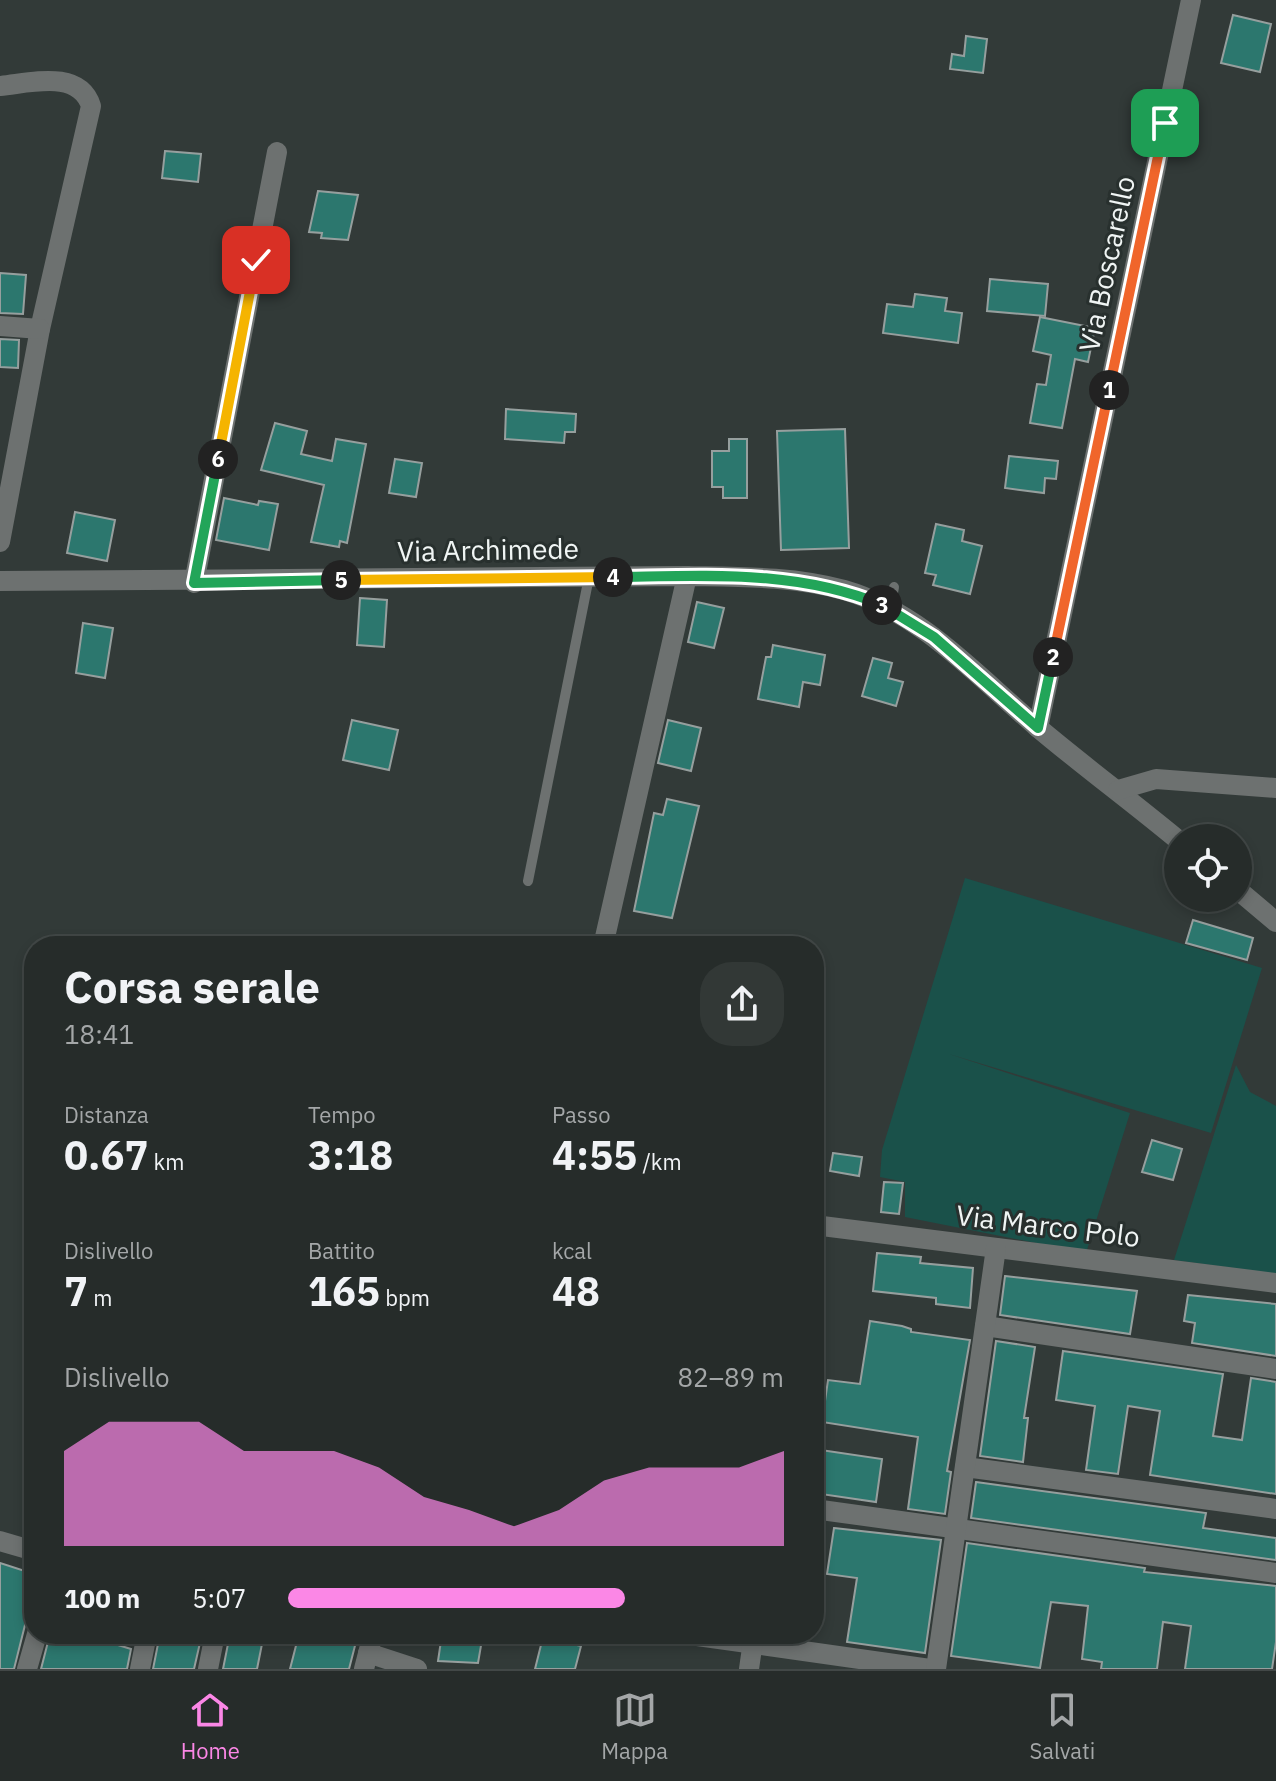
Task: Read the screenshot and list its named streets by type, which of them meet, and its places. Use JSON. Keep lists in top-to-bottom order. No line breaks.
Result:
{"streets":{"street":["Via Boscarello","Via Archimede","Via Marco Polo"]},"crossings":[["Via Boscarello","Via Archimede"]],"page":{"pins":["1","6","4","5","3","2"],"heading":["Corsa serale","18:41"],"stats":[["Distanza","0.67 km"],["Tempo","3:18"],["Passo","4:55 /km"],["Dislivello","7 m"],["Battito","165 bpm"],["kcal","48"]],"chart":["Dislivello","82–89 m"],"list":[{"name":"100 m","note":"5:07"}],"tabs":["Home","Mappa","Salvati"]}}
